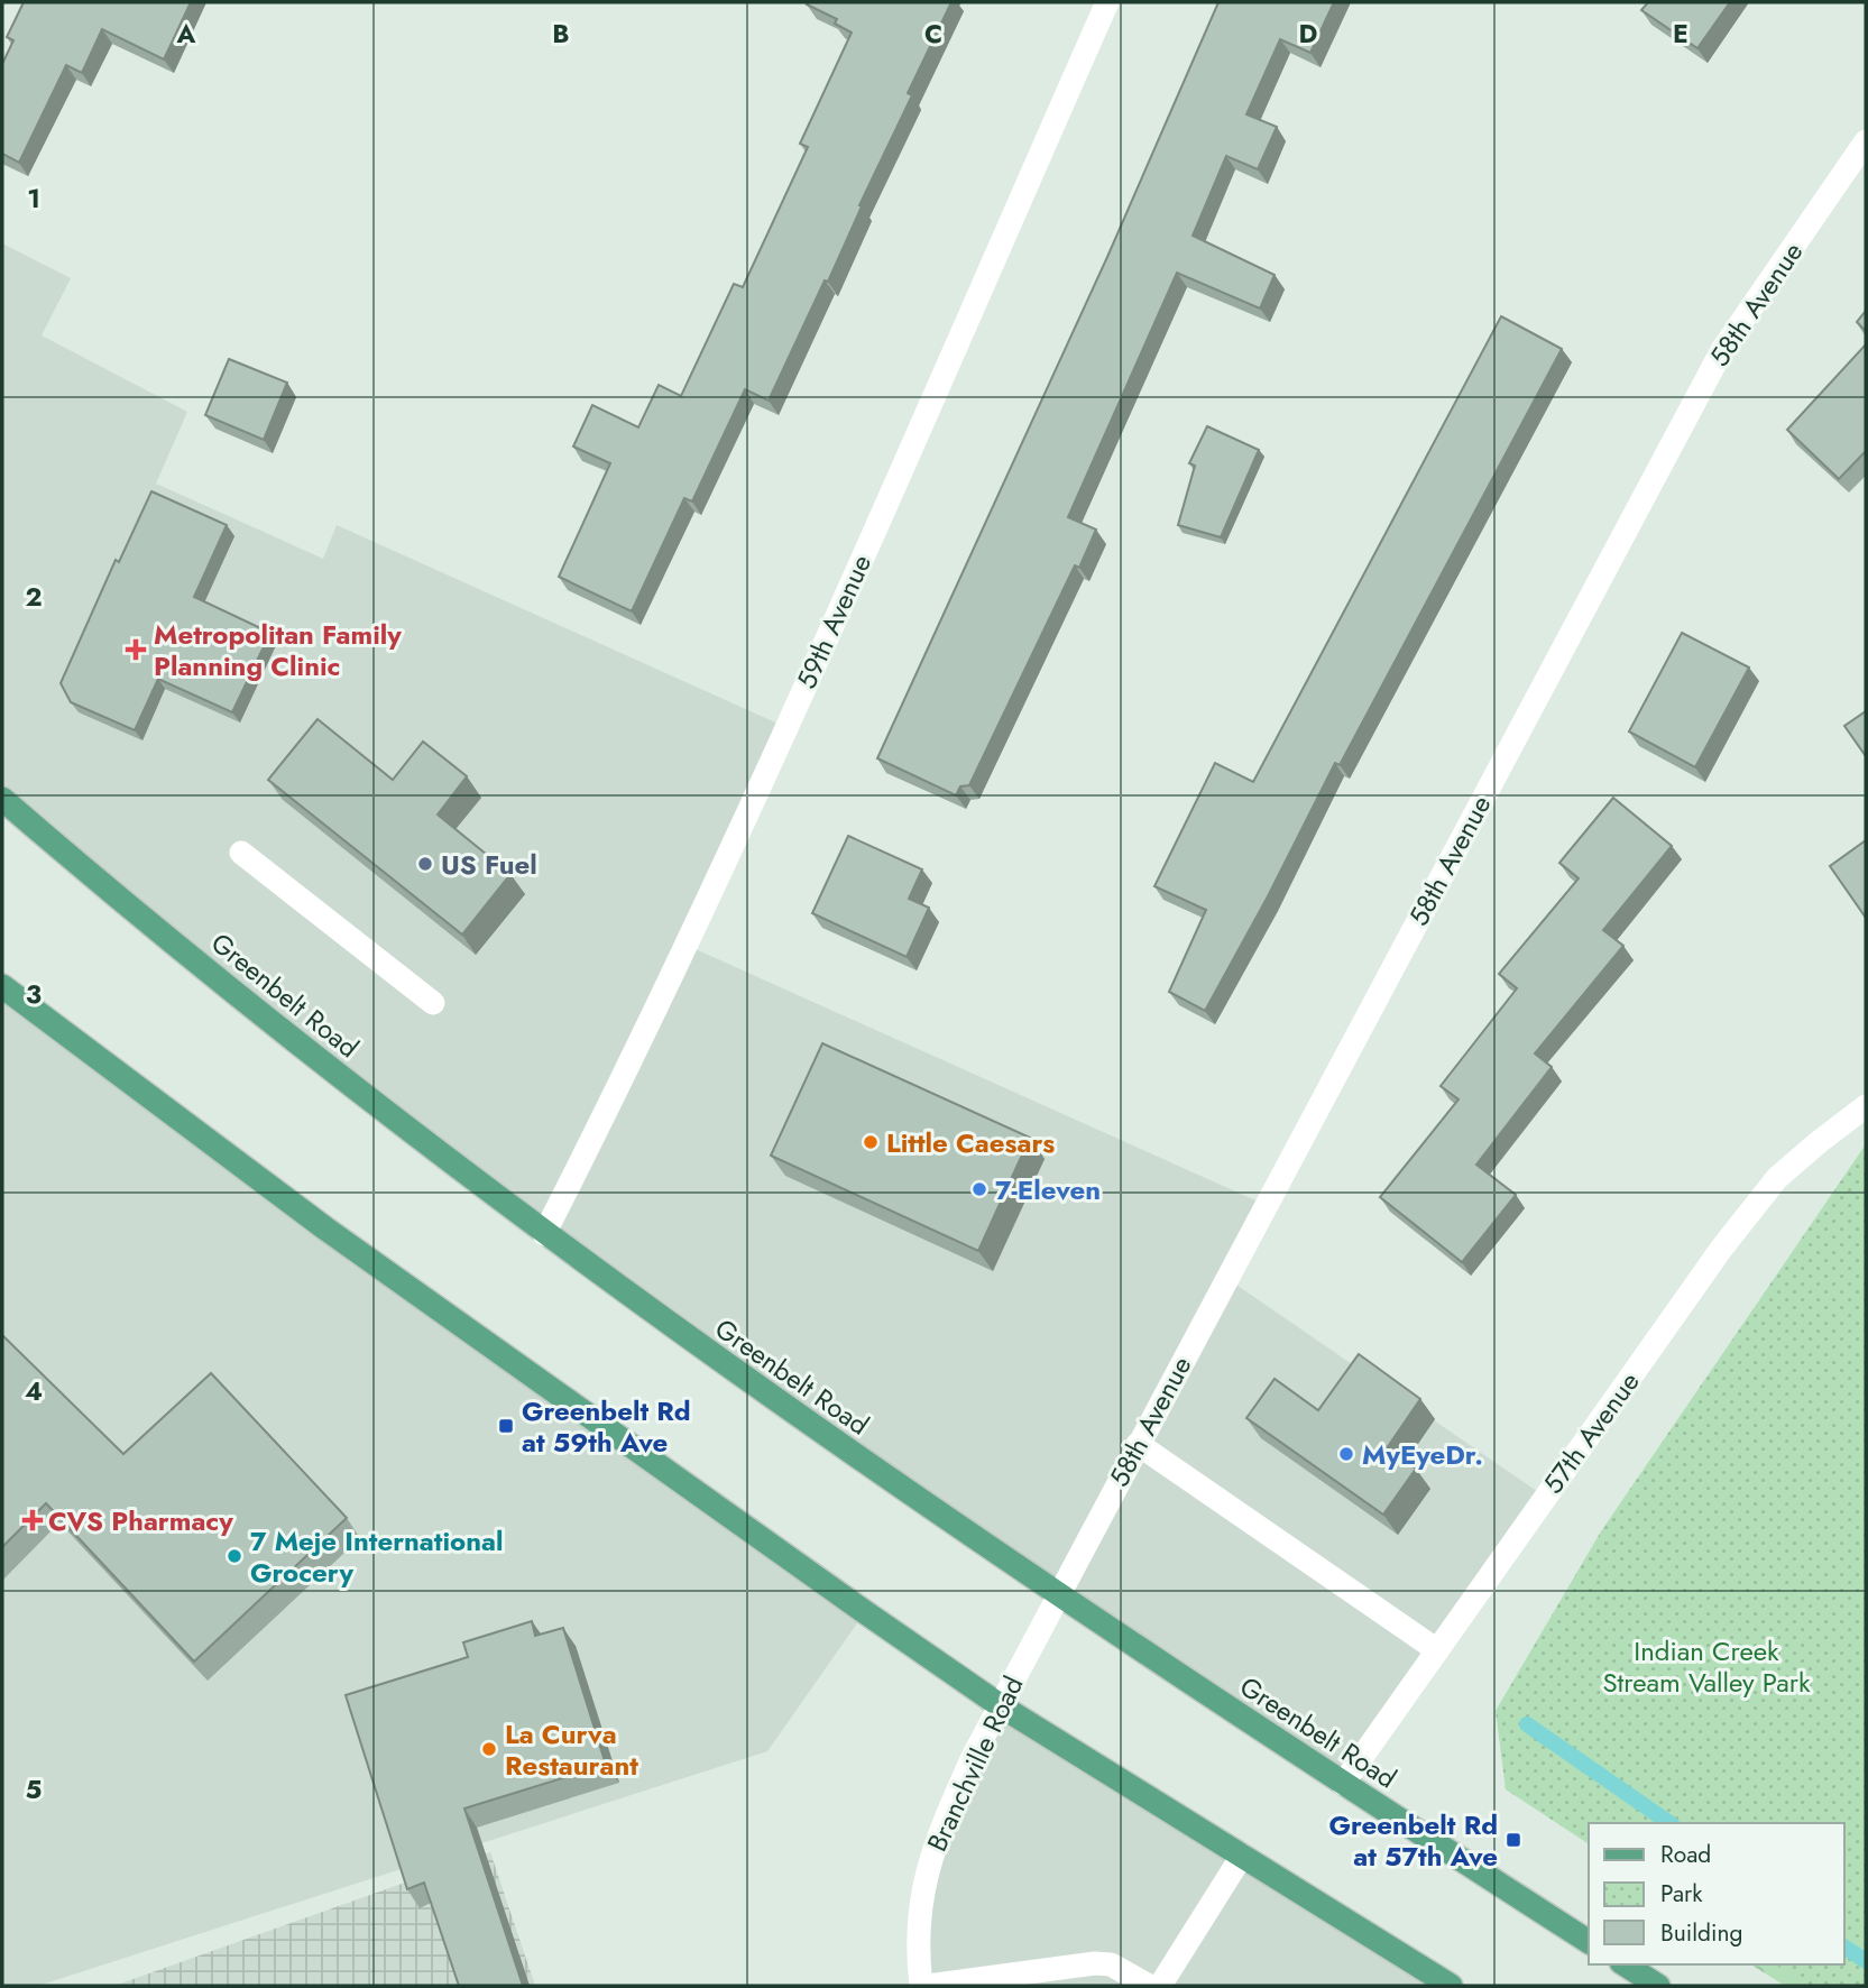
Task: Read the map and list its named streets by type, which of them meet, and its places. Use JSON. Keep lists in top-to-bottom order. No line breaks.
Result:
{"streets":{"main road":["Greenbelt Road"],"street":["58th Avenue","59th Avenue","57th Avenue","Branchville Road"]},"crossings":[["58th Avenue","Greenbelt Road"],["58th Avenue","Branchville Road"],["59th Avenue","Greenbelt Road"],["Greenbelt Road","57th Avenue"],["Greenbelt Road","Branchville Road"]],"parks":["Indian Creek Stream Valley Park"],"places":{"health":["Metropolitan Family Planning Clinic","CVS Pharmacy"],"other":["US Fuel","Little Caesars","7-Eleven","MyEyeDr.","7 Meje International Grocery","La Curva Restaurant"],"transit":["Greenbelt Rd at 59th Ave","Greenbelt Rd at 57th Ave"]},"legend":["Road","Park","Building"],"grid":{"columns":["A","B","C","D","E"],"rows":["1","2","3","4","5"]}}
